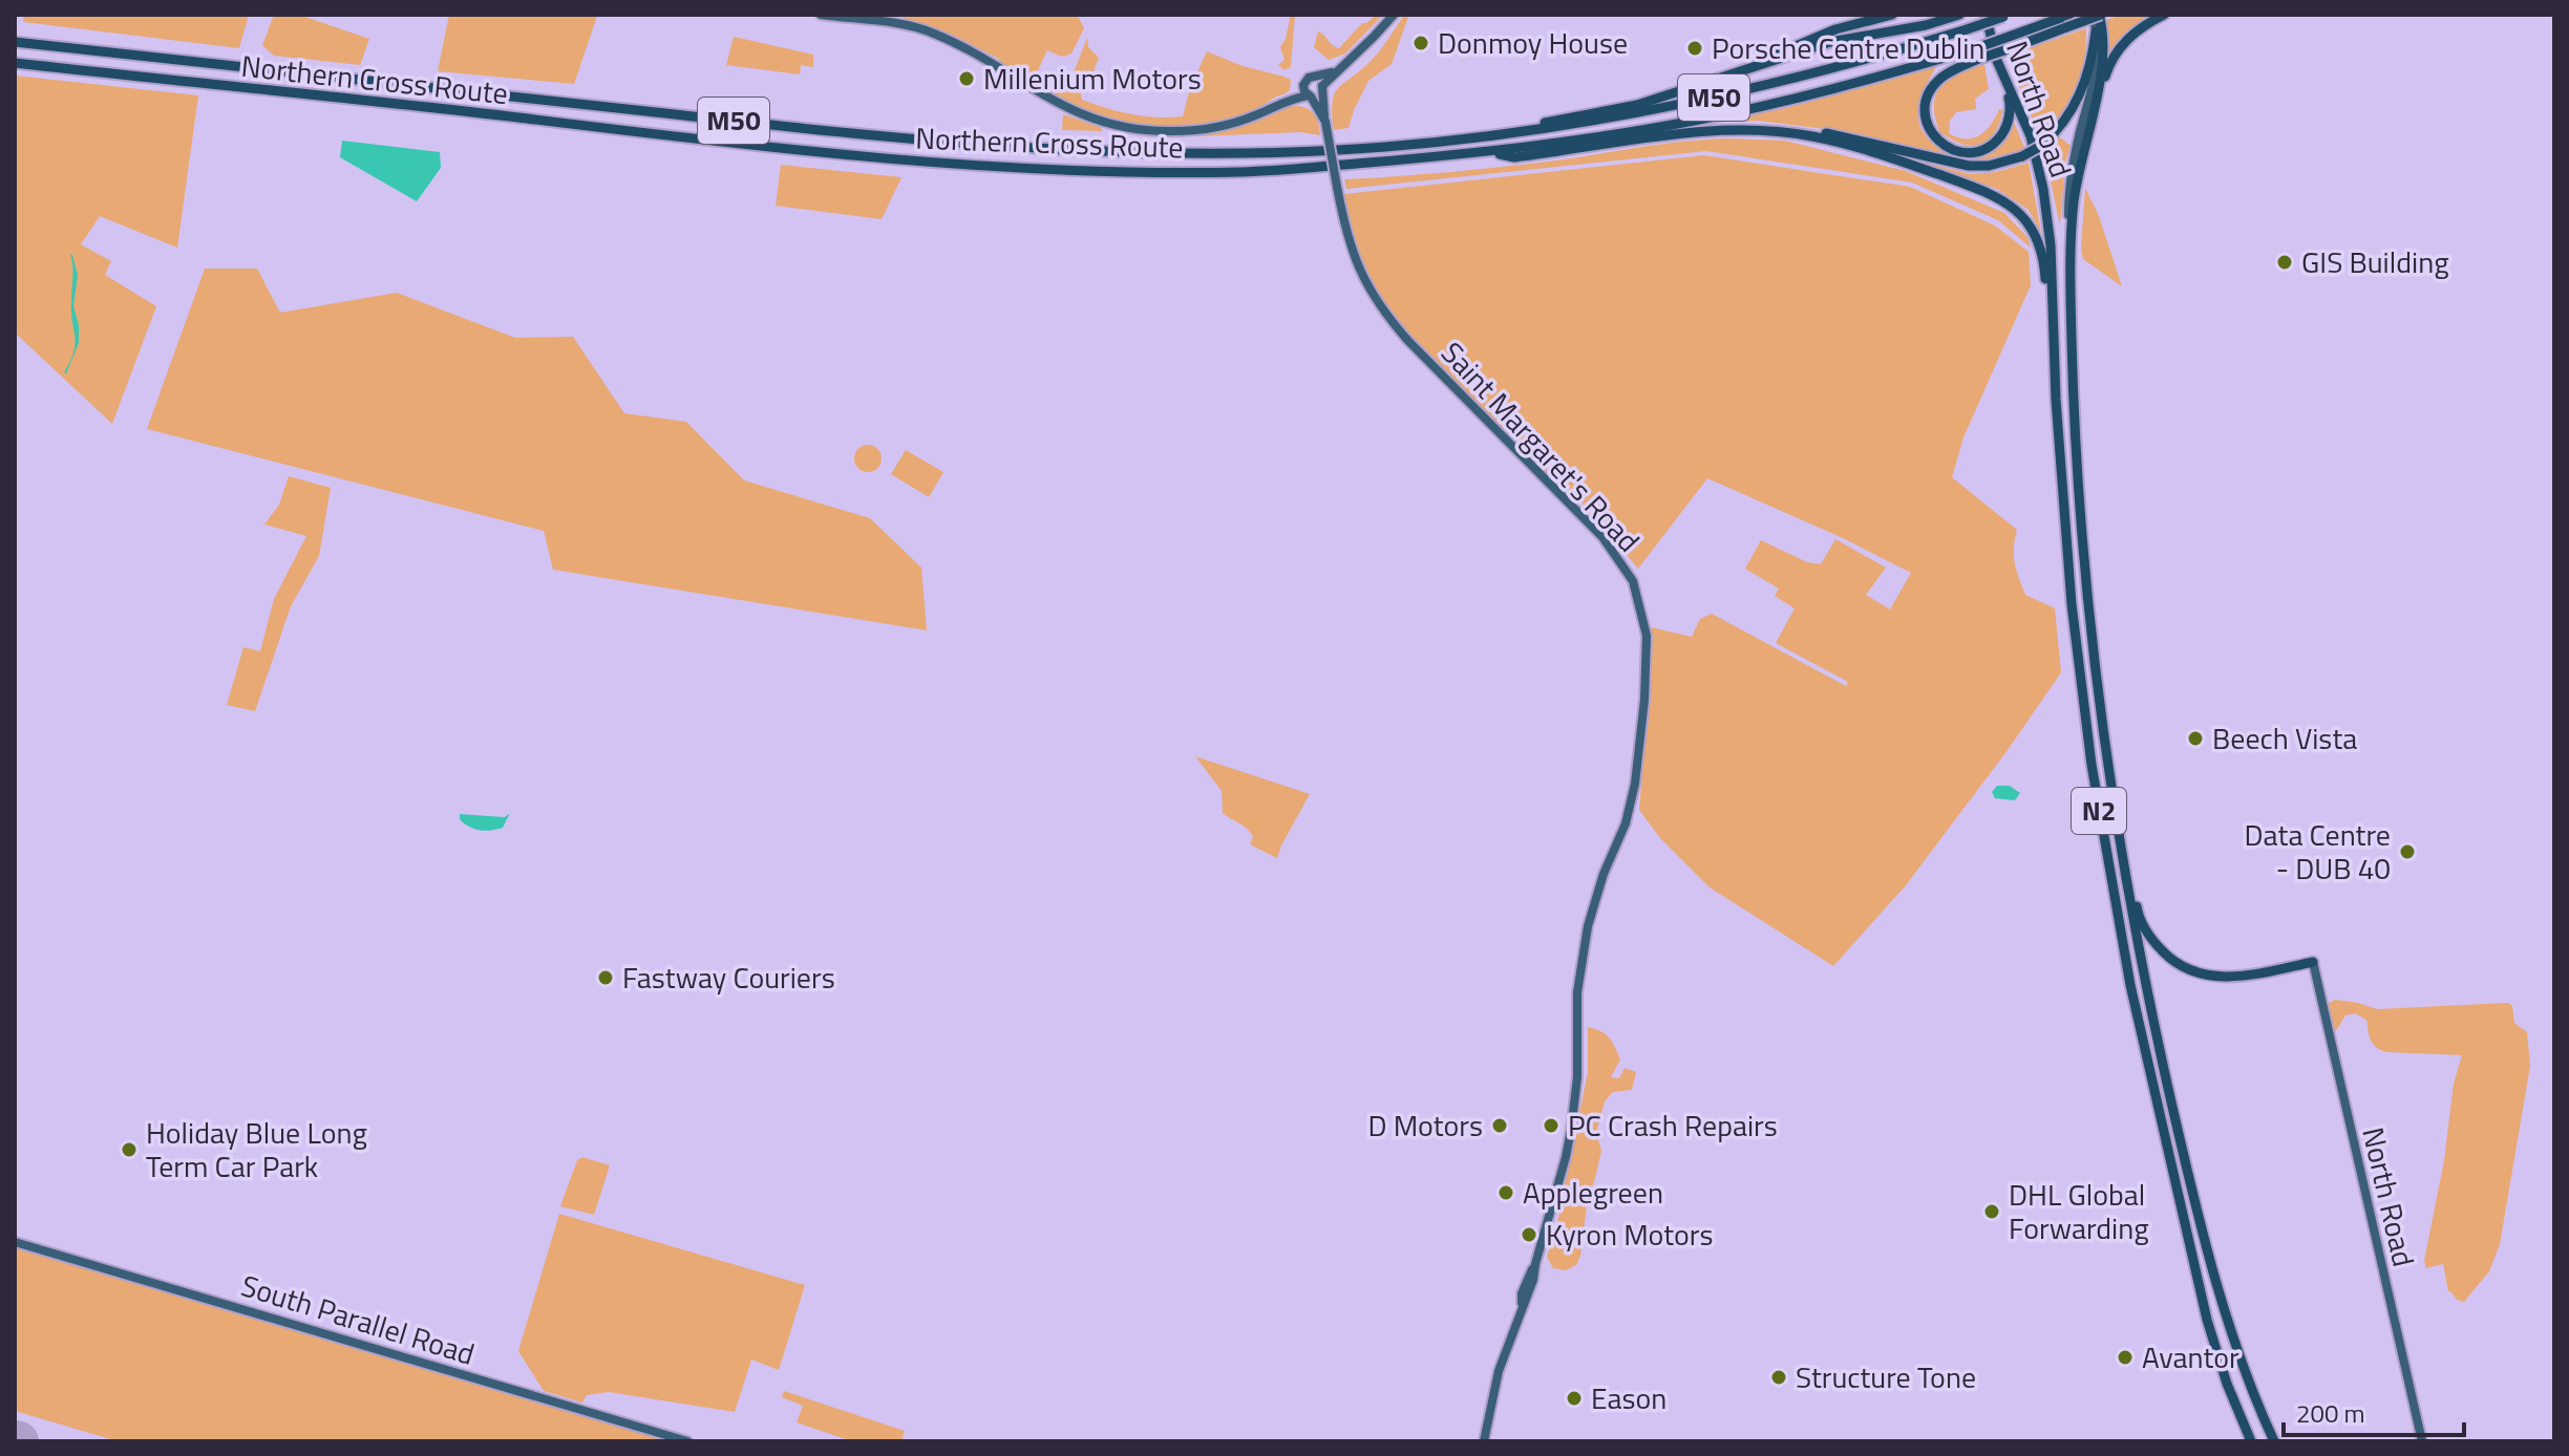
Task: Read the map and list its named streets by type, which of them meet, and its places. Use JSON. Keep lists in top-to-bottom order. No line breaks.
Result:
{"streets":{"highway":["Northern Cross Route","M50","North Road","N2"],"main road":["Saint Margaret's Road","South Parallel Road"]},"crossings":[["Northern Cross Route","M50"],["M50","North Road"],["North Road","N2"]],"places":["Donmoy House","Porsche Centre Dublin","Millenium Motors","GIS Building","Beech Vista","Data Centre - DUB 40","Fastway Couriers","D Motors","PC Crash Repairs","Holiday Blue Long Term Car Park","Applegreen","DHL Global Forwarding","Kyron Motors","Avantor","Structure Tone","Eason"],"scale_bar":"200 m"}
